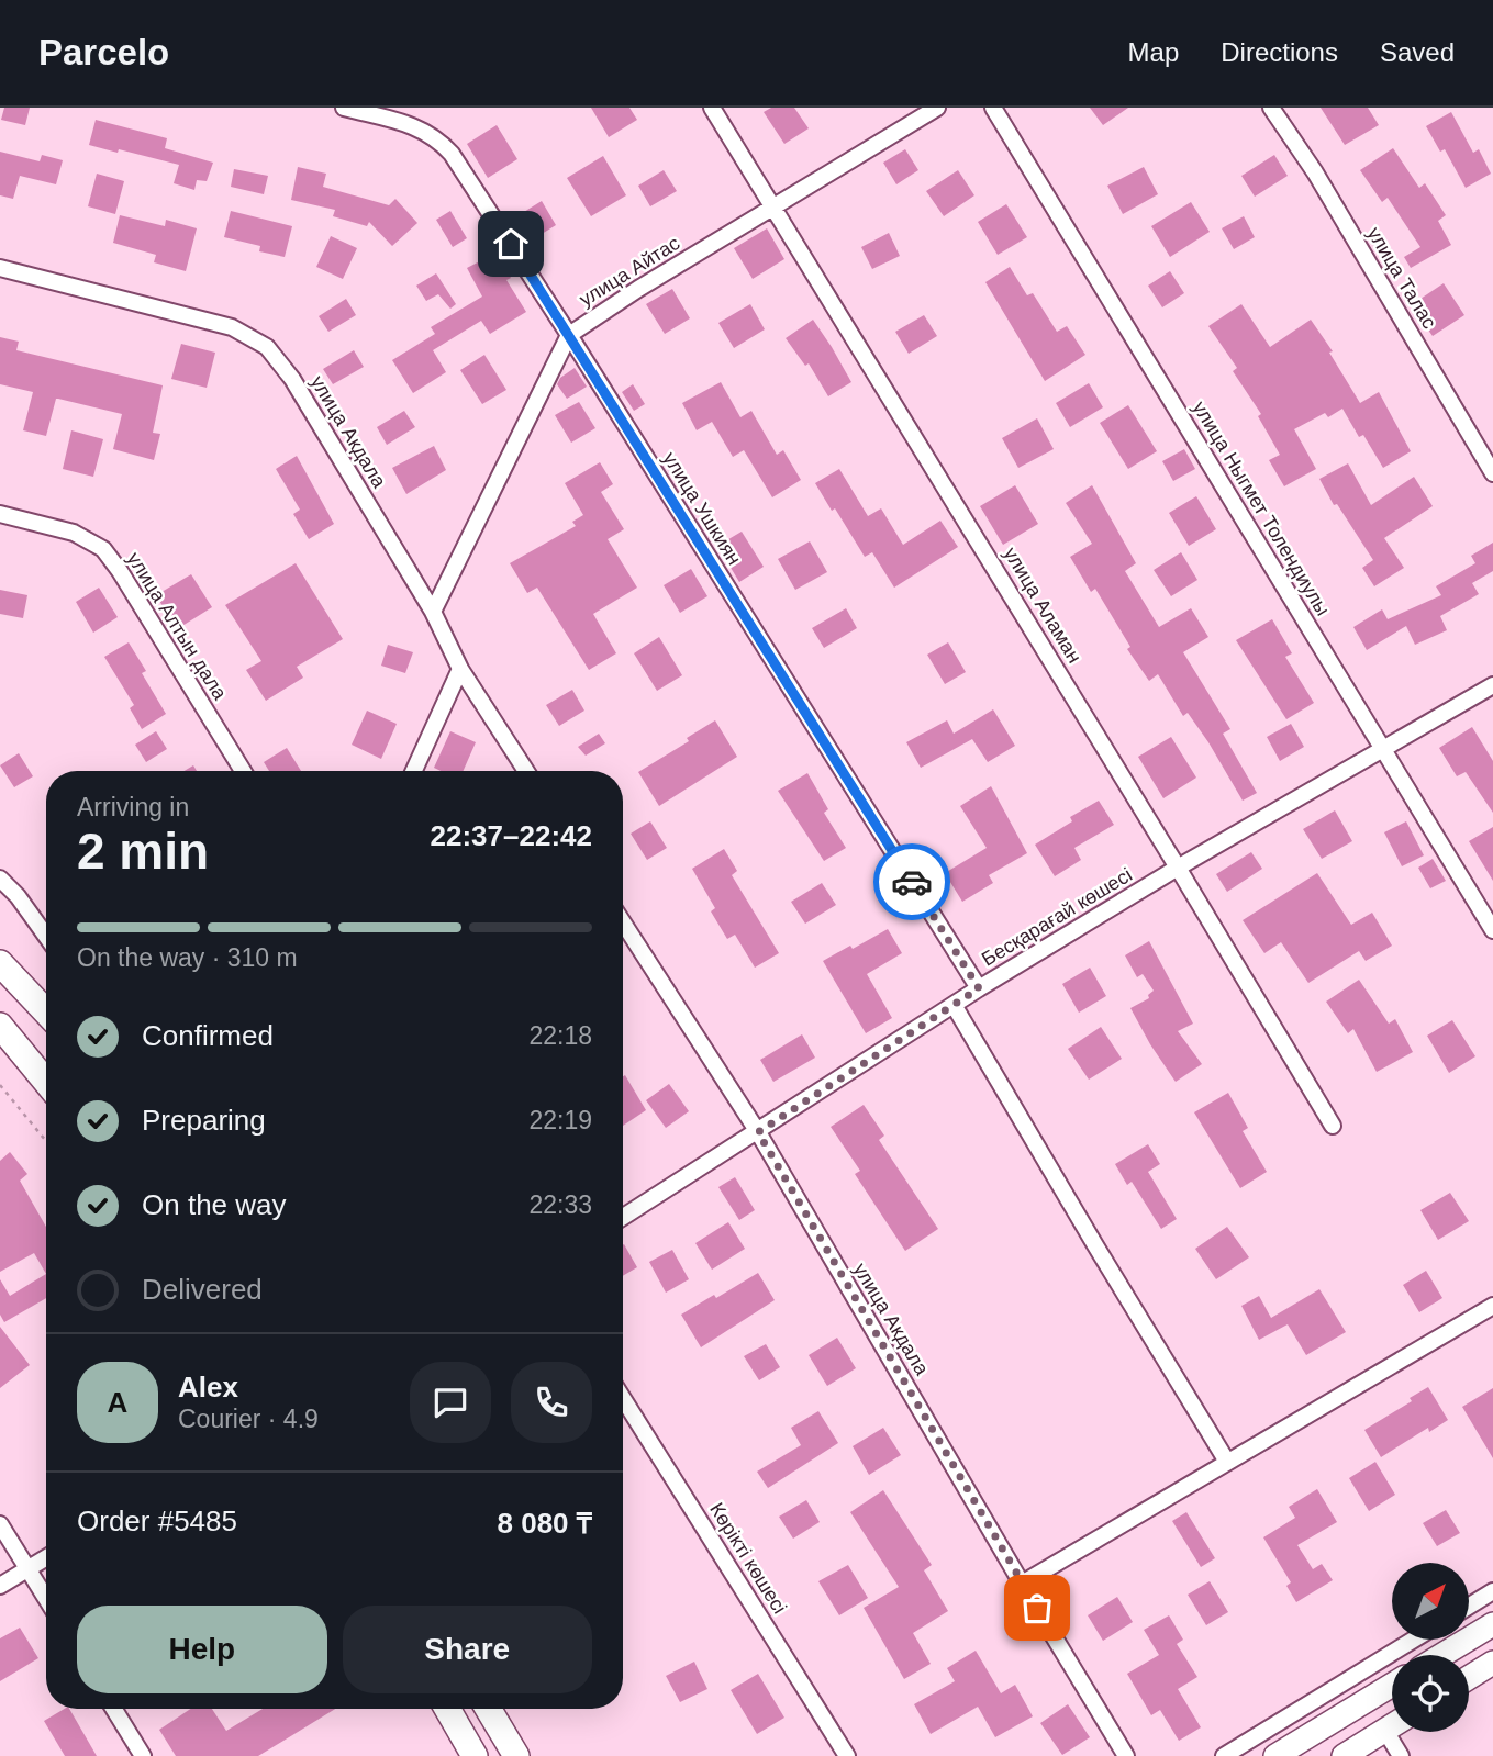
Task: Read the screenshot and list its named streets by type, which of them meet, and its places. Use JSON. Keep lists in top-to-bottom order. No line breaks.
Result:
{"streets":{"street":["улица Айтас","улица Талас","улица Акдала","улица Ушкиян","улица Ныгмет Толендиулы","улица Аламан","улица Алтын дала","Бесқарағай көшесі","Көрікті көшесі"]},"crossings":[["улица Айтас","улица Ушкиян"],["улица Айтас","улица Аламан"],["улица Акдала","Бесқарағай көшесі"],["улица Ушкиян","Бесқарағай көшесі"],["улица Ныгмет Толендиулы","Бесқарағай көшесі"],["улица Аламан","Бесқарағай көшесі"]],"north":"top right","page":{"header":"Parcelo","nav":["Map","Directions","Saved"],"heading":["2 min","Arriving in","22:37–22:42"],"panel":["Alex","Courier · 4.9","Order #5485","8 080 ₸"],"bar":"On the way · 310 m","list":[["Confirmed","22:18"],["Preparing","22:19"],["On the way","22:33"],"Delivered"],"round":"A","buttons":["Help","Share"]}}
